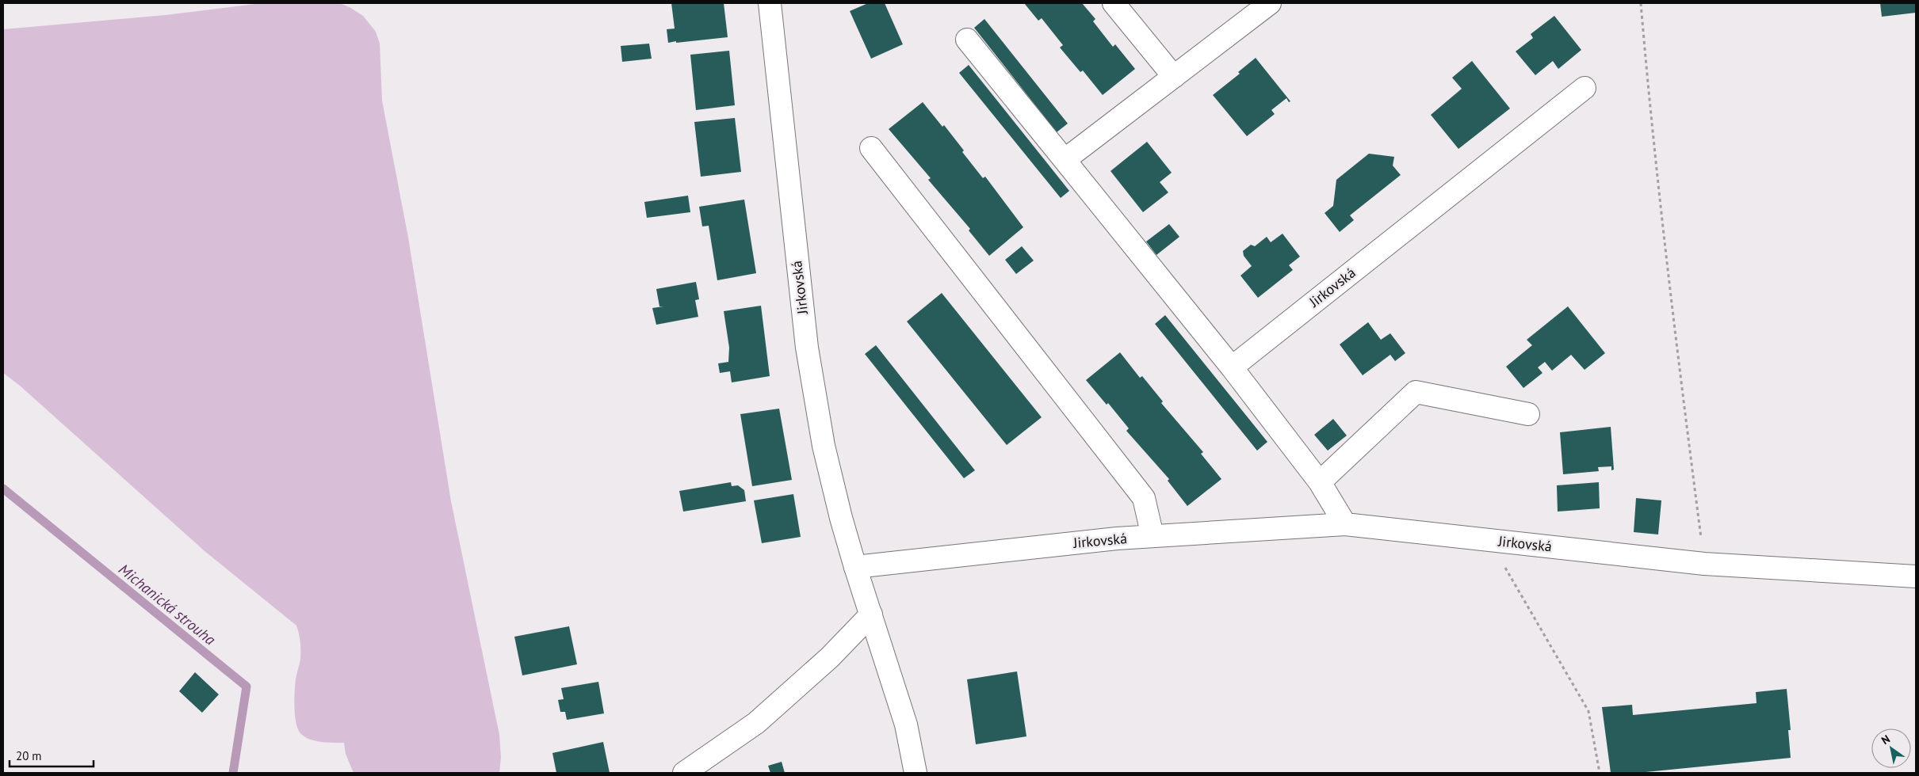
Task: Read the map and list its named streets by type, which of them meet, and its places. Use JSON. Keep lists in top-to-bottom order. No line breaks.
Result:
{"streets":{"street":["Jirkovská"]},"water":["Michanická strouha"],"scale_bar":"20 m","north":"top left"}
